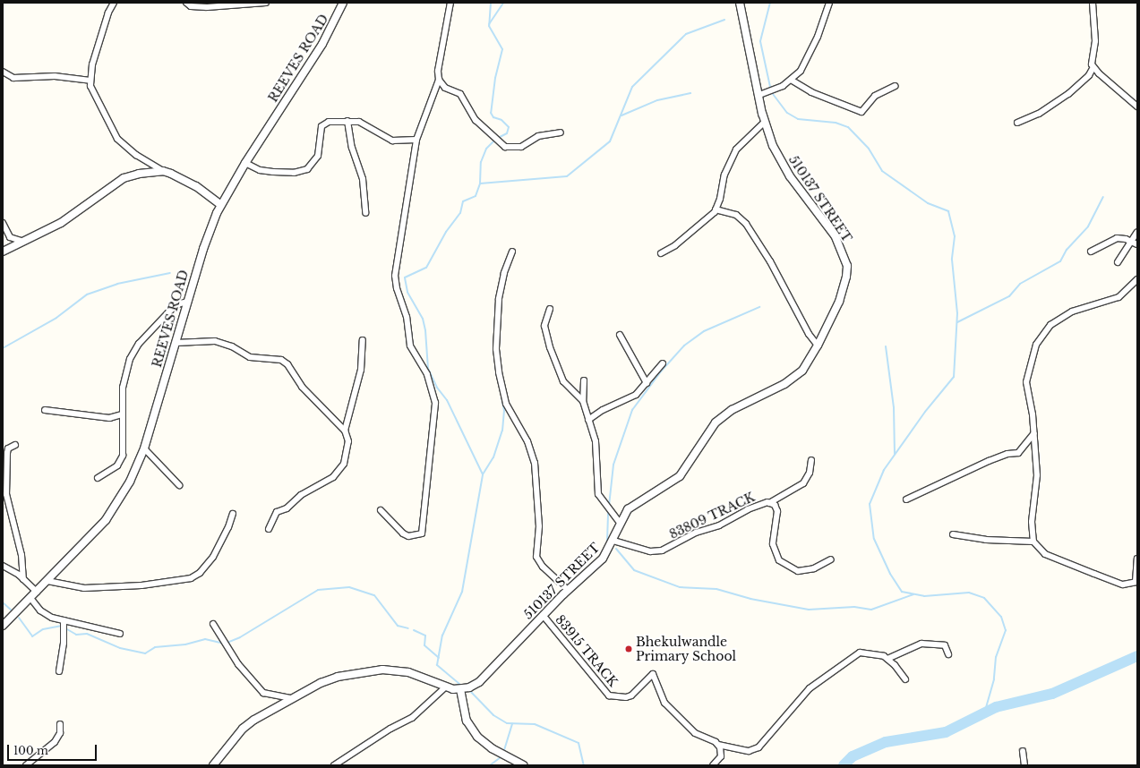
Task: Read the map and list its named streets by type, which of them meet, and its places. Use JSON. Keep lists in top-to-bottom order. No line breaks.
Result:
{"streets":{"street":["REEVES ROAD","510137 STREET","83809 TRACK","83915 TRACK"]},"crossings":[["510137 STREET","83809 TRACK"],["510137 STREET","83915 TRACK"]],"places":["Bhekulwandle Primary School"],"scale_bar":"100 m"}
